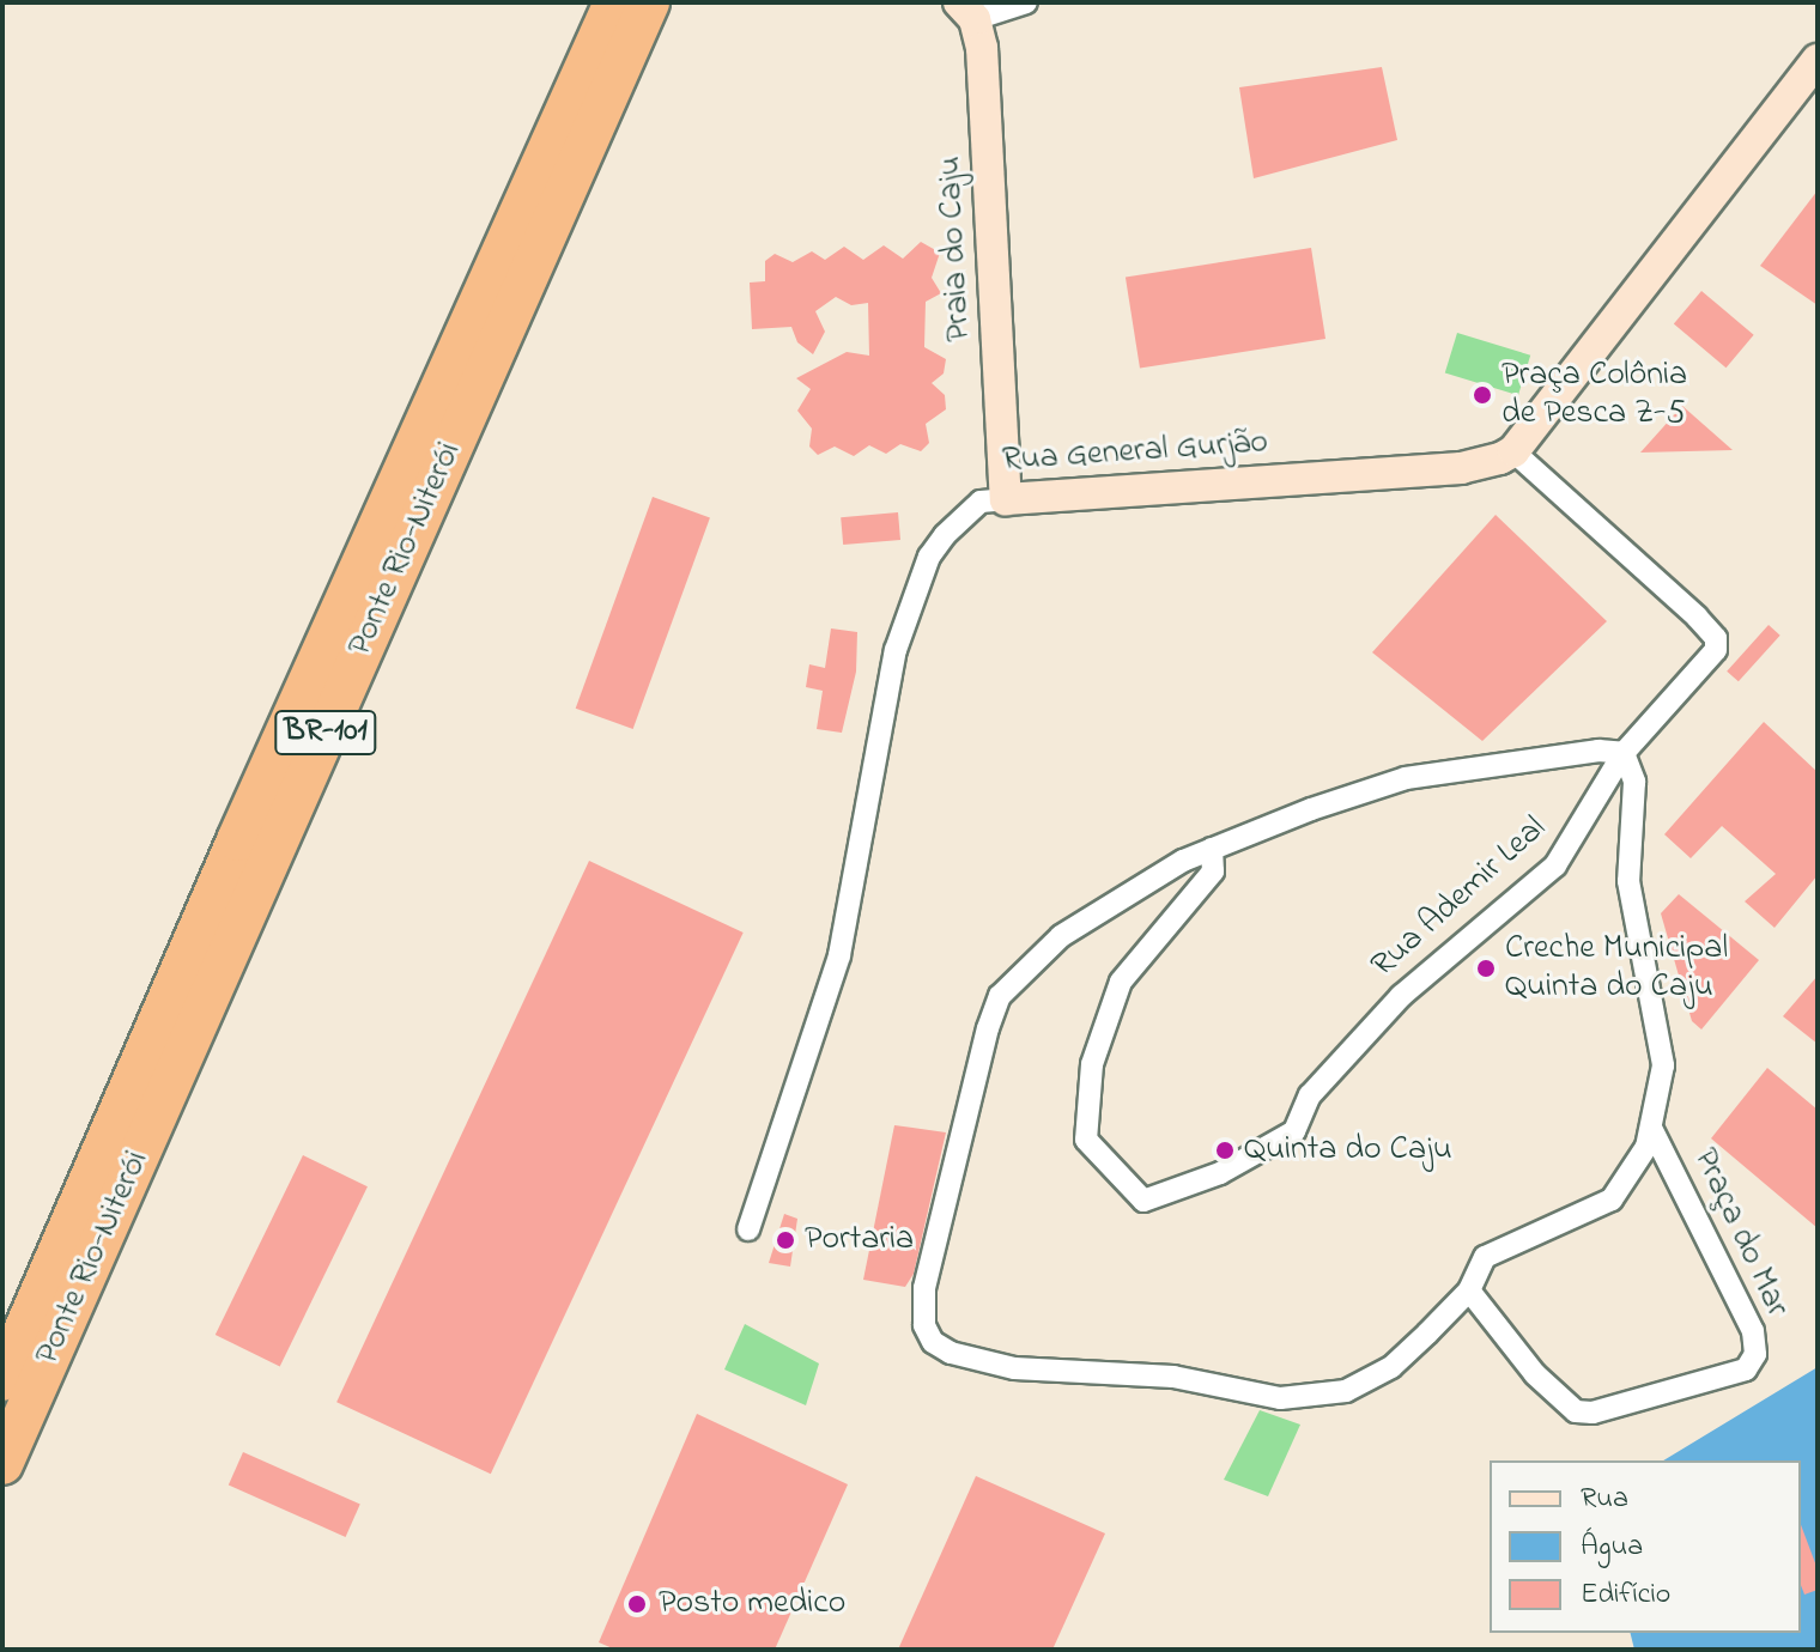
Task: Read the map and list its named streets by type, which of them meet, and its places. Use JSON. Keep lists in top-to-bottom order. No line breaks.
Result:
{"streets":{"highway":["Ponte Rio-Niterói","BR-101"],"street":["Praia do Caju","Rua General Gurjão","Rua Ademir Leal","Praça do Mar"]},"crossings":[["Praia do Caju","Rua General Gurjão"],["Rua General Gurjão","Rua Ademir Leal"]],"places":["Praça Colônia de Pesca Z-5","Creche Municipal Quinta do Caju","Quinta do Caju","Portaria","Posto medico"],"legend":["Rua","Água","Edifício"]}
